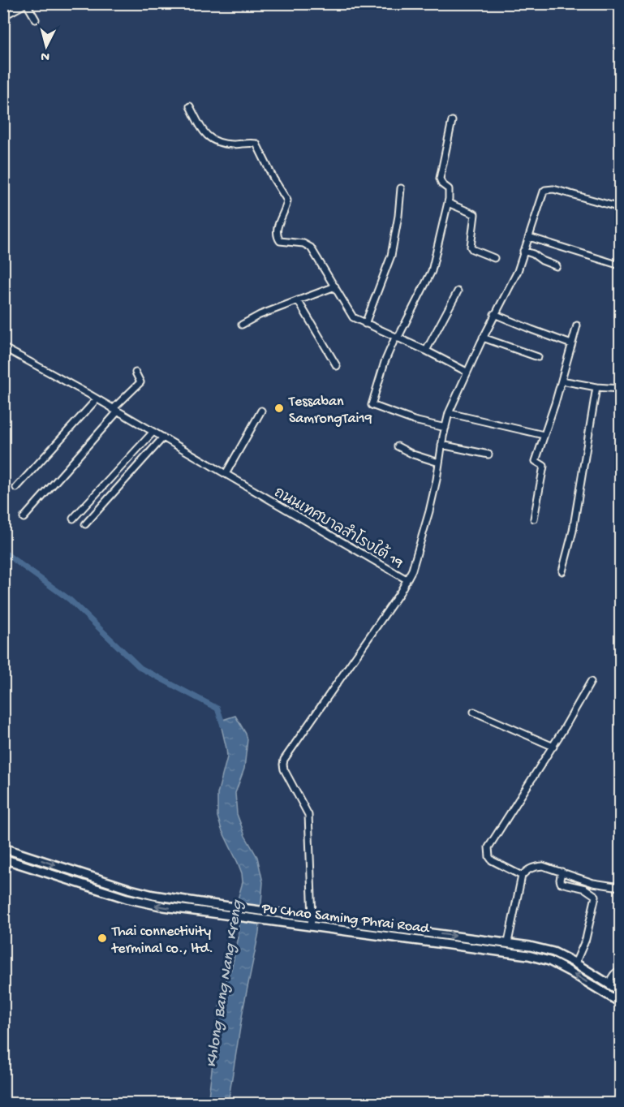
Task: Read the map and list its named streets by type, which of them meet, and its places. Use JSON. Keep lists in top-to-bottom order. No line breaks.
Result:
{"streets":{"main road":["Pu Chao Saming Phrai Road"],"street":["ถนนเทศบาลสำโรงใต้ 19"]},"crossings":[["ถนนเทศบาลสำโรงใต้ 19","Pu Chao Saming Phrai Road"]],"water":["Khlong Bang Nang Kreng"],"places":["Tessaban SamrongTai19","Thai connectivity terminal co., ltd."],"north":"bottom"}
